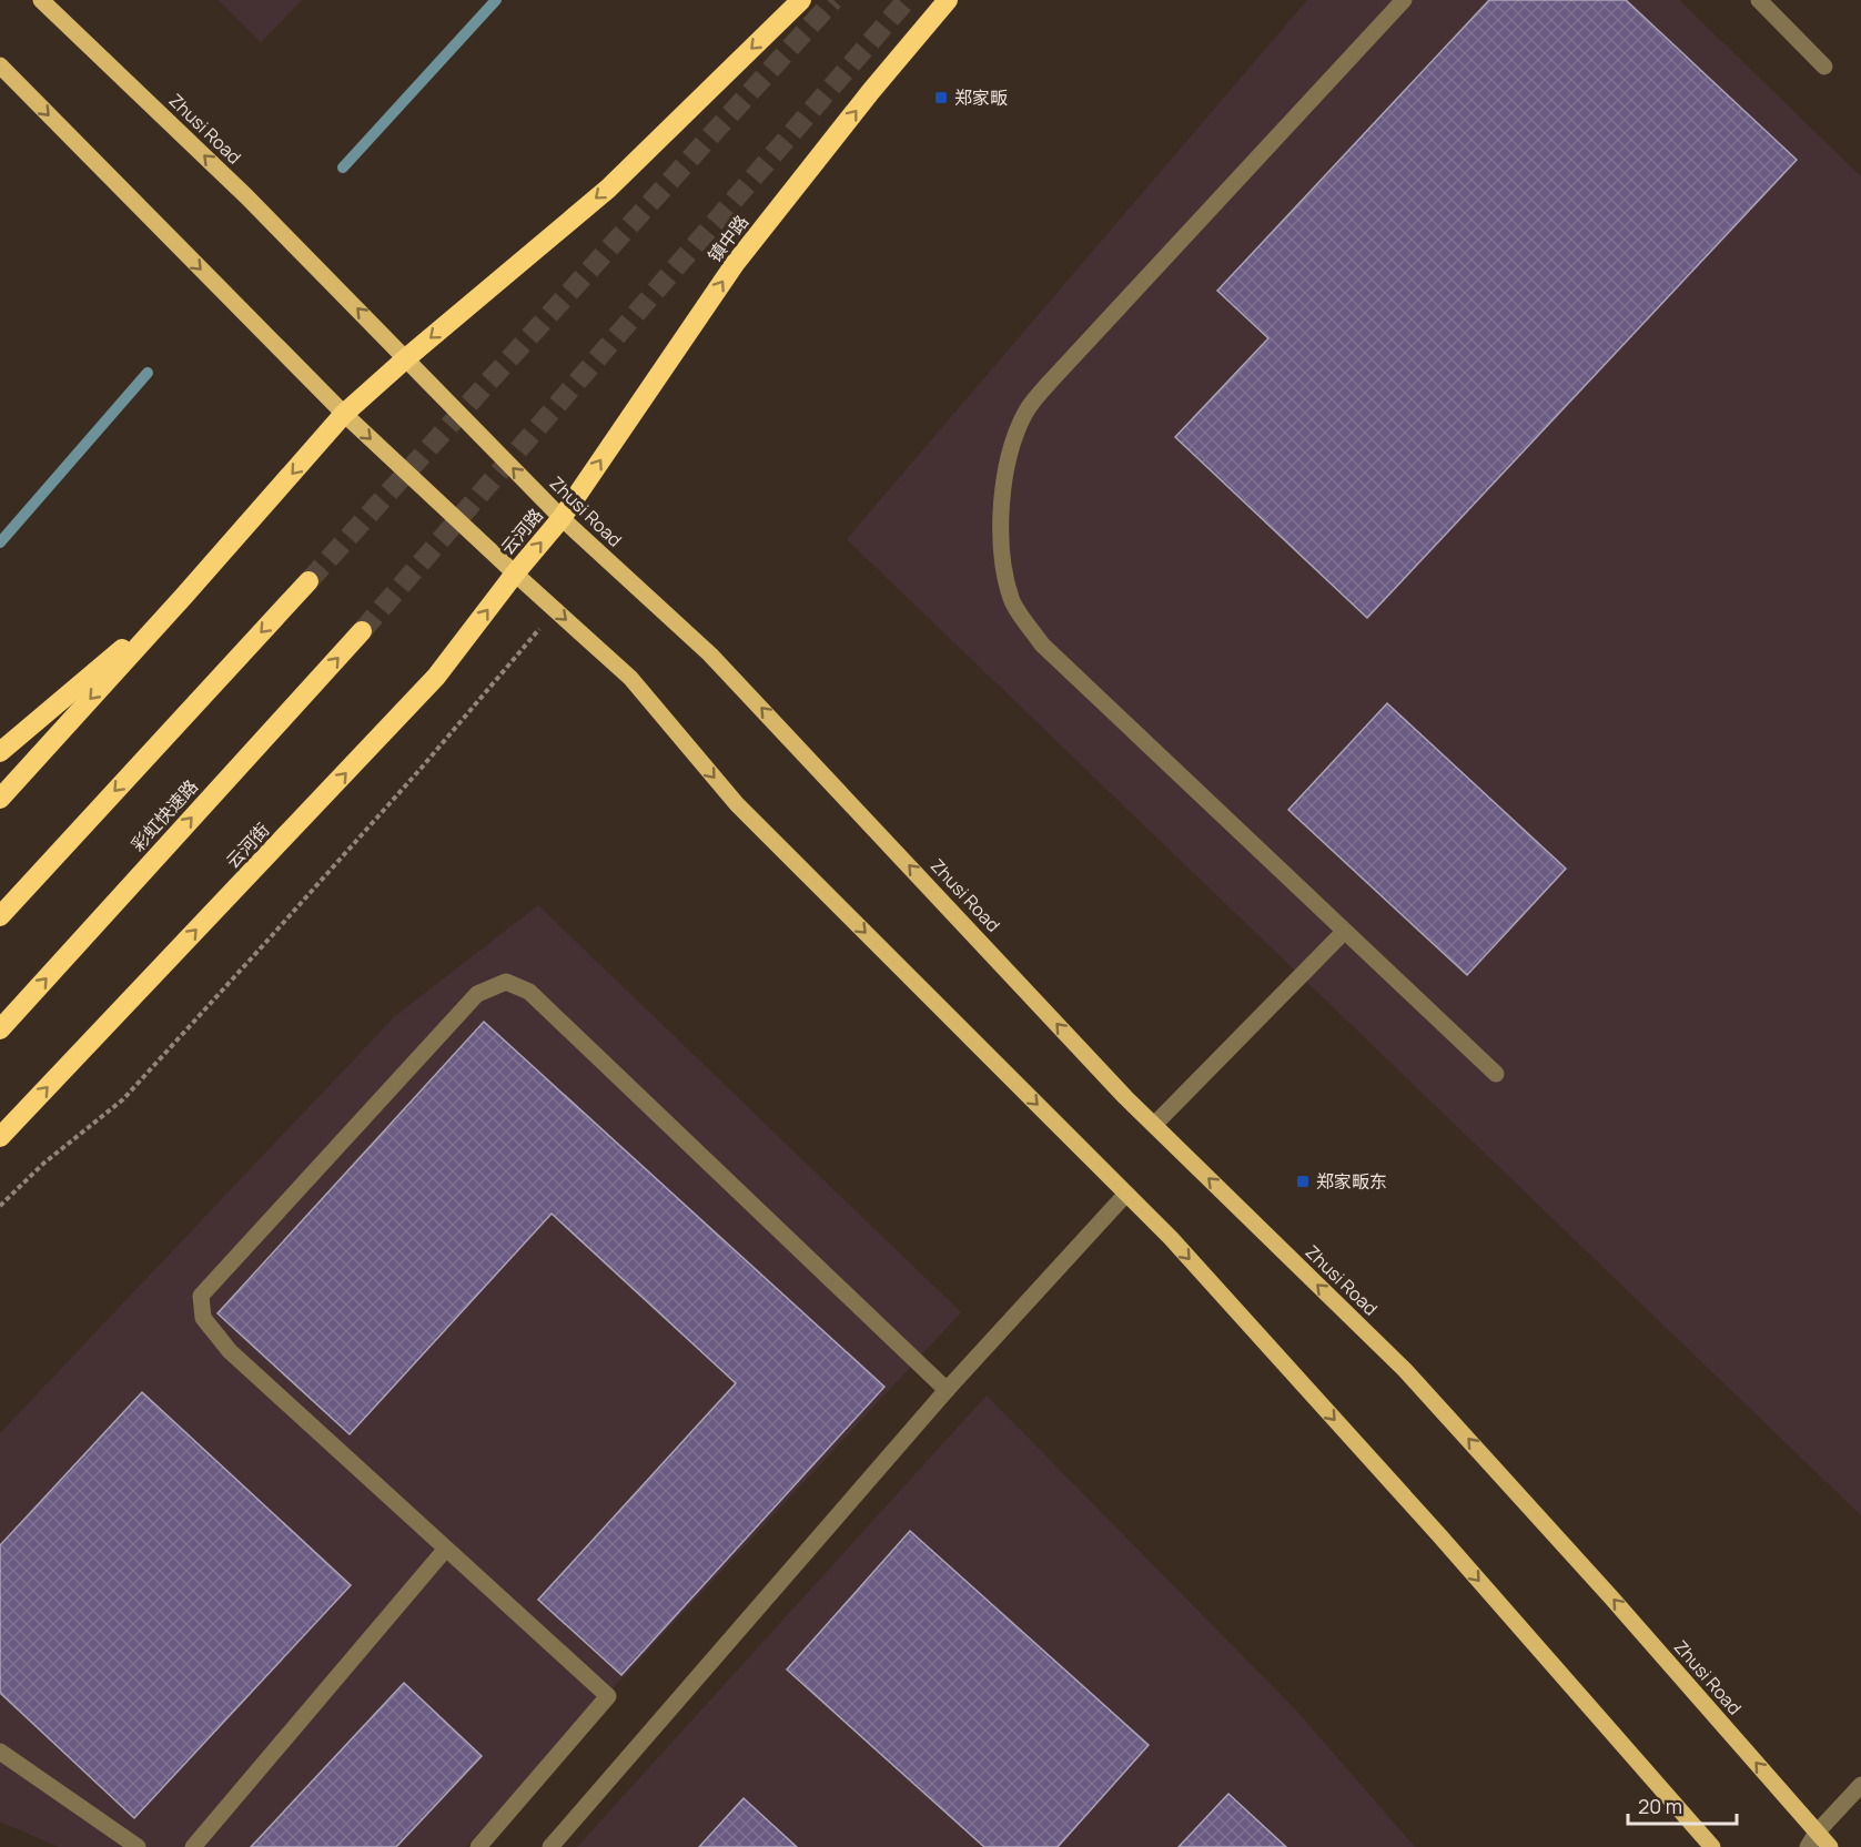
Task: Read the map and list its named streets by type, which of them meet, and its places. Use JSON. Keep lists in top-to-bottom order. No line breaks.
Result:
{"streets":{"highway":["镇中路","云河路","彩虹快速路","云河街"],"main road":["Zhusi Road"]},"crossings":[["Zhusi Road","镇中路"],["Zhusi Road","云河路"],["镇中路","云河路"],["云河路","云河街"]],"one_way":["云河路"],"places":{"transit":["郑家畈","郑家畈东"]},"scale_bar":"20 m"}
